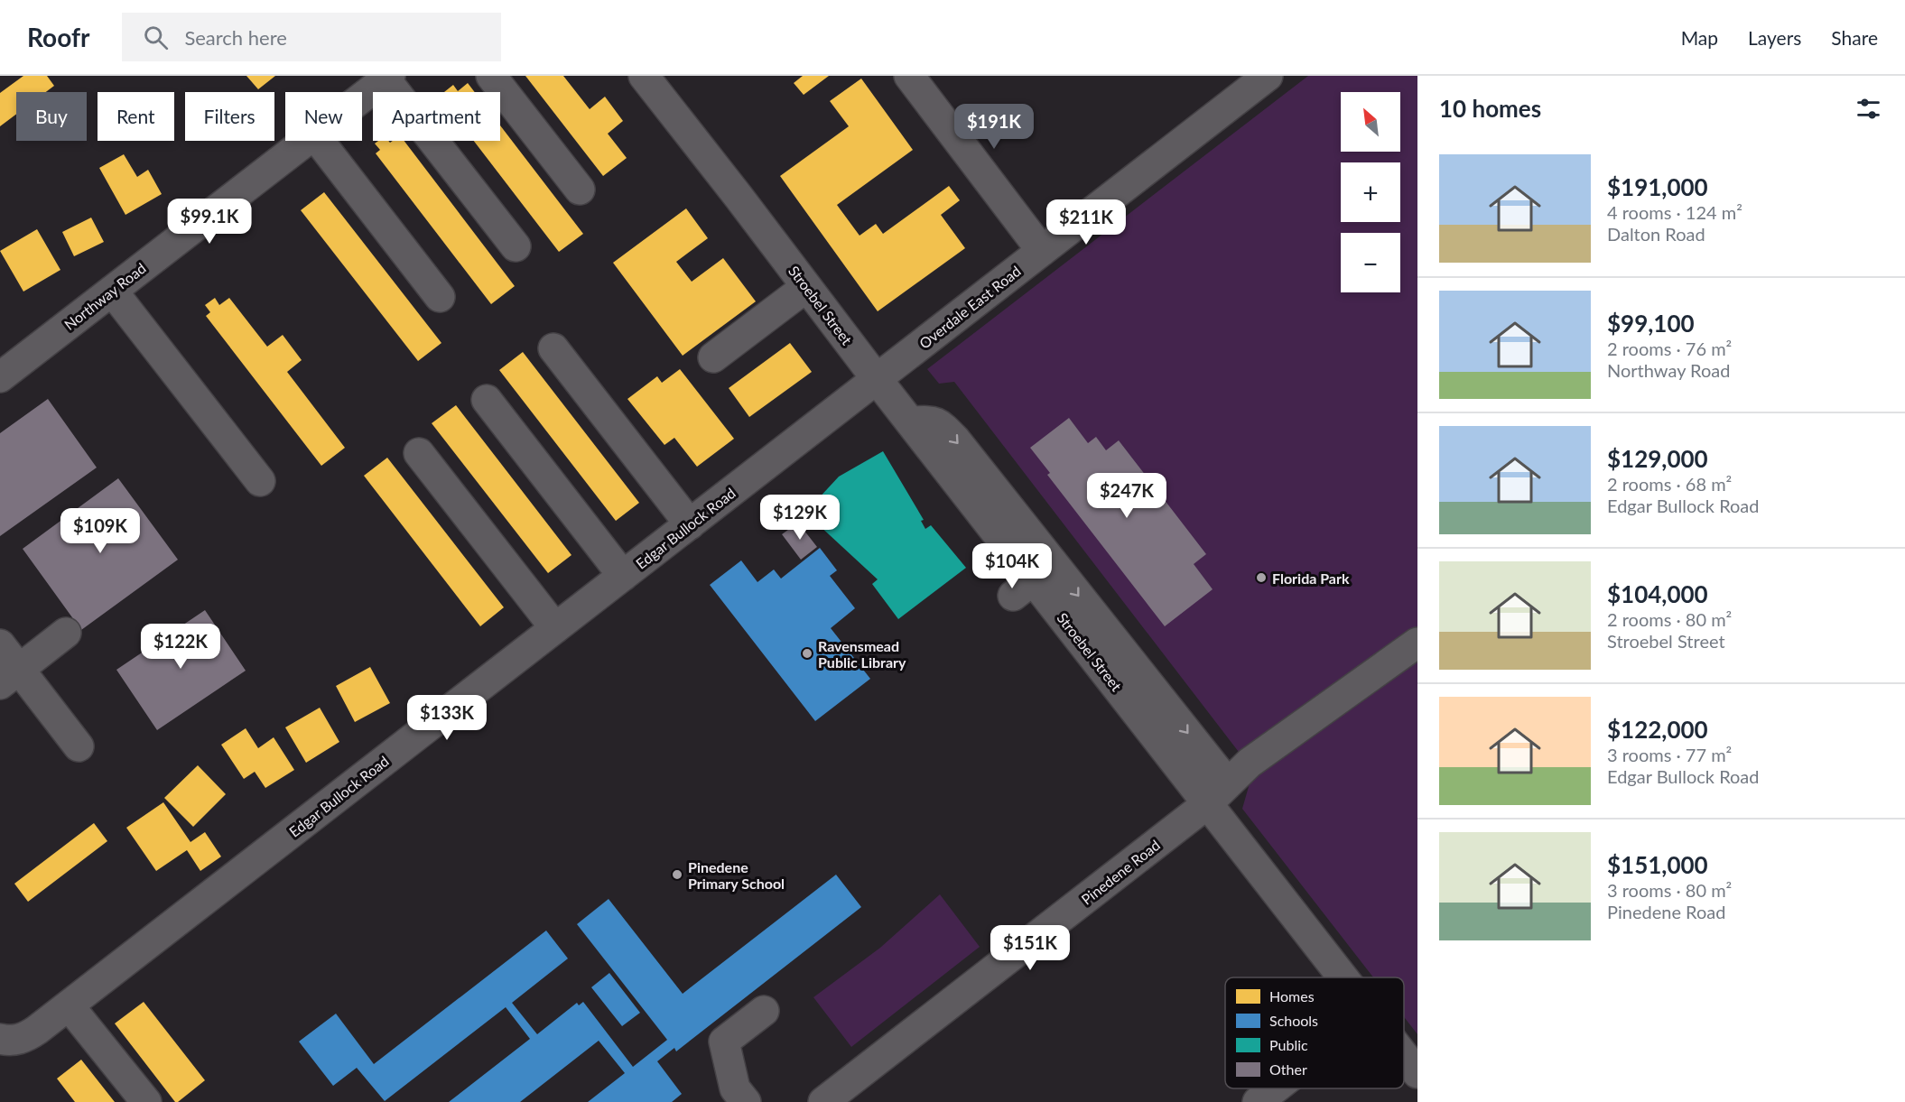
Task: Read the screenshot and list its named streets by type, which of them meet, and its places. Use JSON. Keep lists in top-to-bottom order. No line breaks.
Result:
{"streets":{"street":["Northway Road","Stroebel Street","Overdale East Road","Edgar Bullock Road","Pinedene Road"]},"crossings":[["Stroebel Street","Overdale East Road"],["Stroebel Street","Edgar Bullock Road"],["Stroebel Street","Pinedene Road"],["Overdale East Road","Edgar Bullock Road"]],"places":["Florida Park","Ravensmead Public Library","Pinedene Primary School"],"legend":["Homes","Schools","Public","Other"],"north":"top left","page":{"header":"Roofr","search":"Search here","nav":["Map","Layers","Share"],"heading":"10 homes","map_buttons":["+","−"],"chip":["Buy","Rent","Filters","New","Apartment"],"price":["$191K","$99.1K","$211K","$247K","$129K","$109K","$104K","$122K","$133K","$151K"],"list":[{"name":"$191,000","note":"4 rooms · 124 m² · Dalton Road"},{"name":"$99,100","note":"2 rooms · 76 m² · Northway Road"},{"name":"$129,000","note":"2 rooms · 68 m² · Edgar Bullock Road"},{"name":"$104,000","note":"2 rooms · 80 m² · Stroebel Street"},{"name":"$122,000","note":"3 rooms · 77 m² · Edgar Bullock Road"},{"name":"$151,000","note":"3 rooms · 80 m² · Pinedene Road"}]}}
